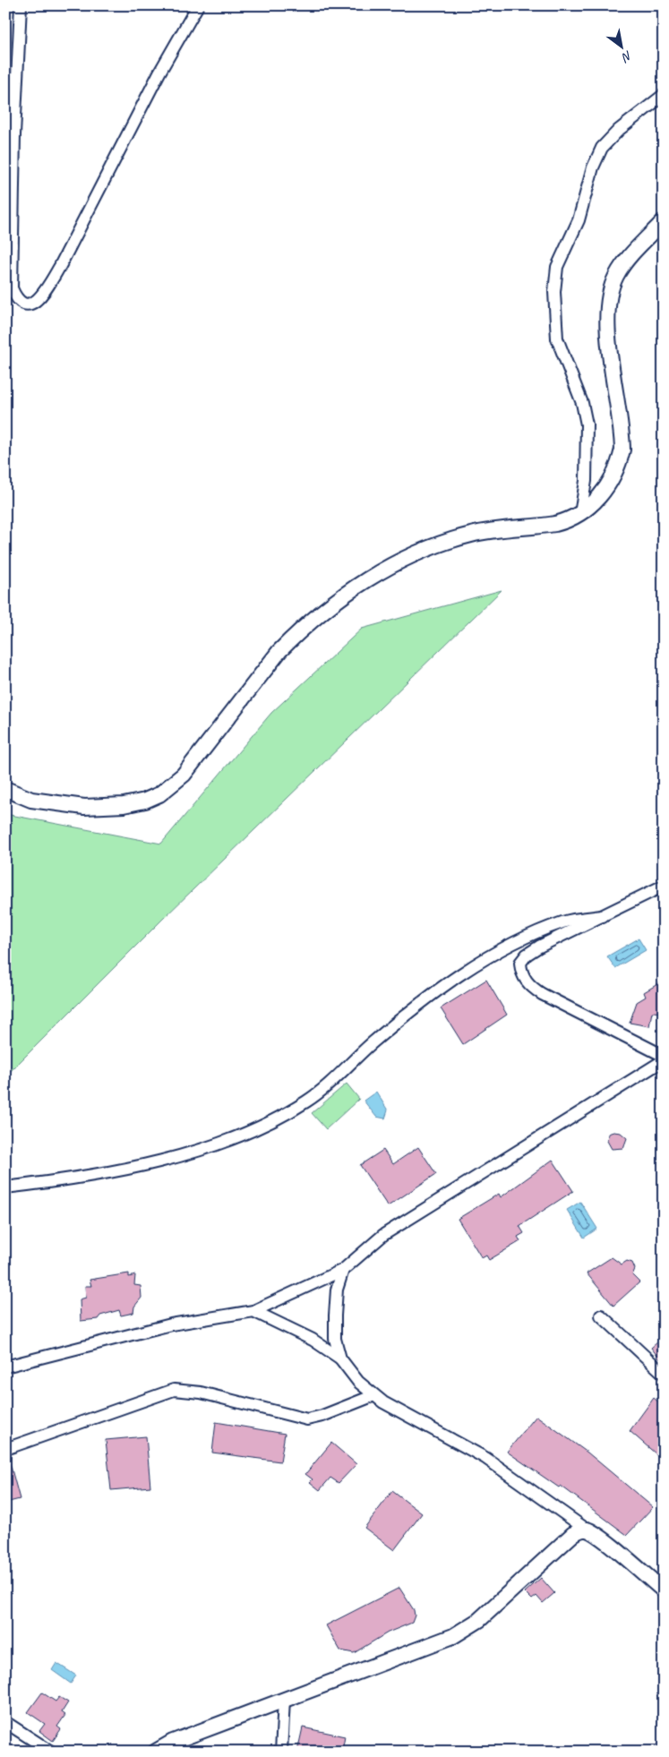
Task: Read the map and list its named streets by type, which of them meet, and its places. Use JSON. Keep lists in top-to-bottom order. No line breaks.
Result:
{"north":"bottom right"}
